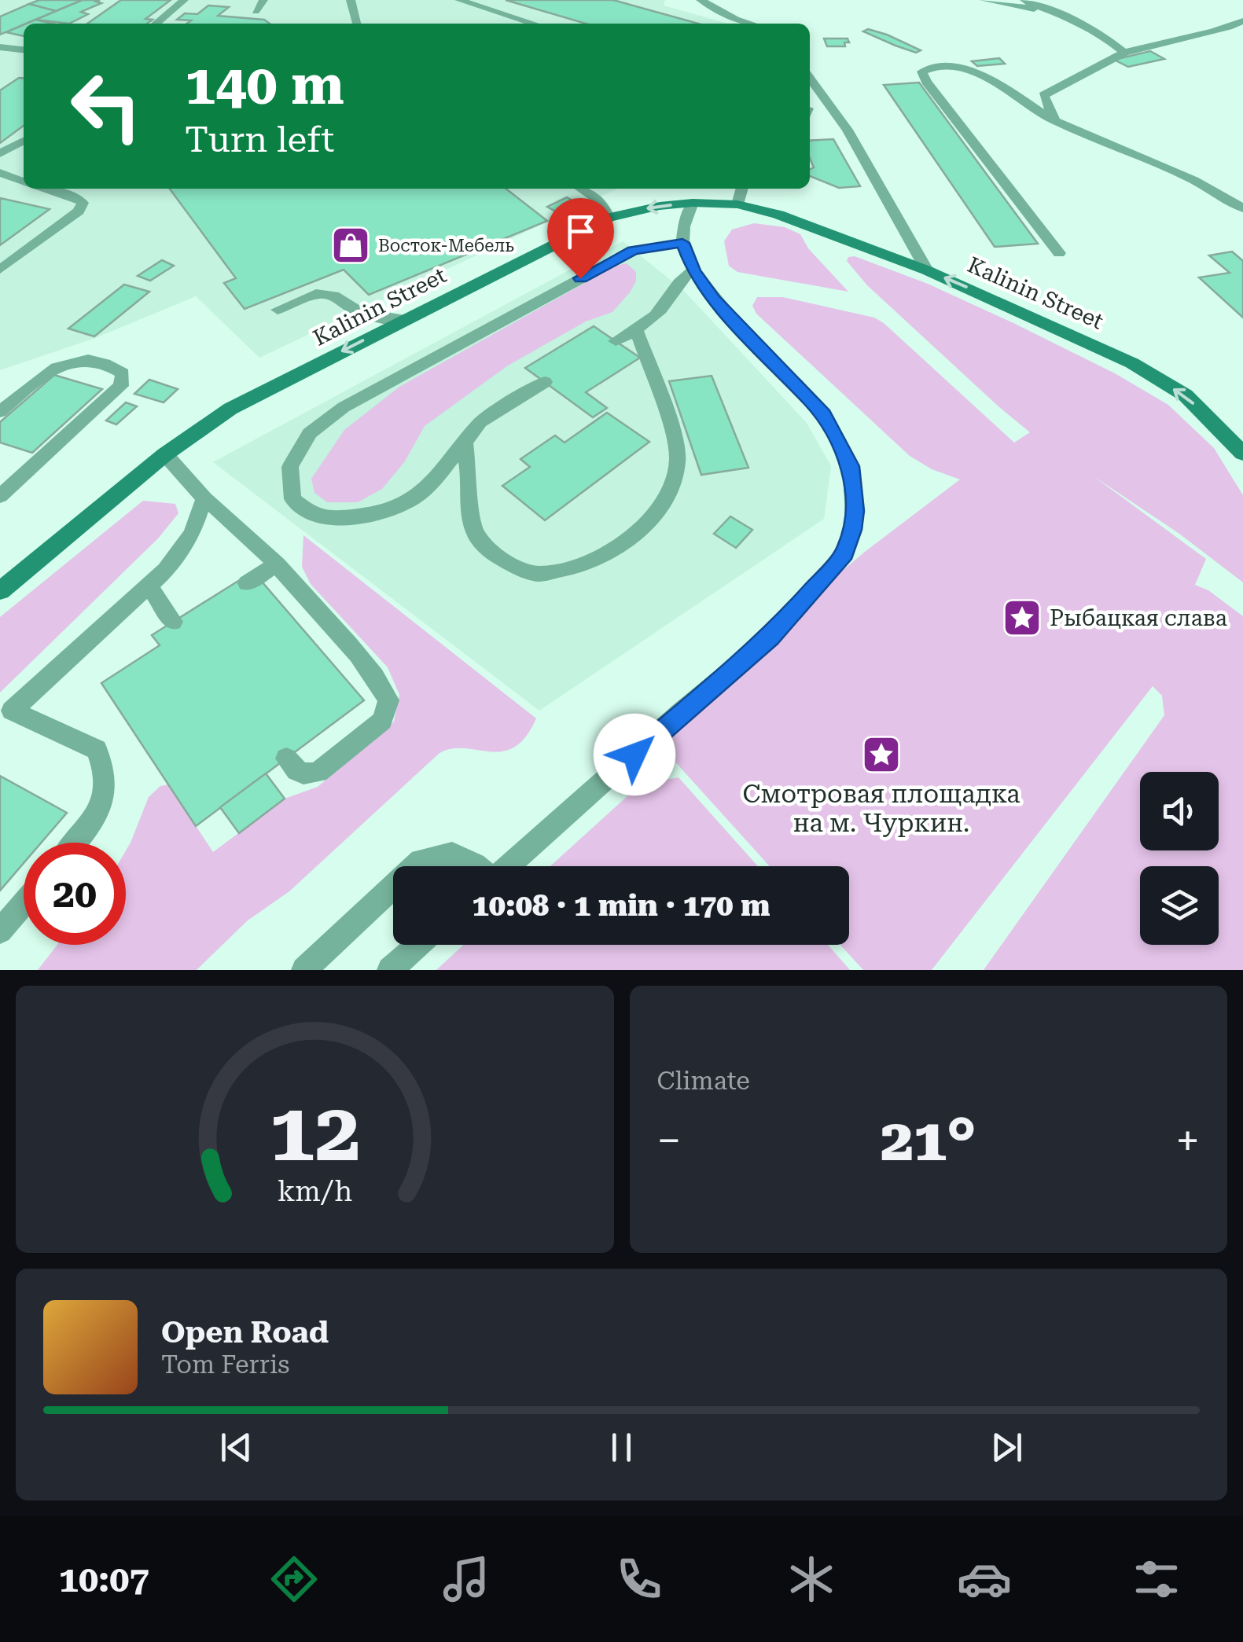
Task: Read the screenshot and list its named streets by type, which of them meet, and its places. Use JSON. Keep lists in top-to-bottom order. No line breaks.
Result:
{"streets":{"main road":["Kalinin Street"]},"one_way":["Kalinin Street"],"places":{"shop":["Восток-Мебель"],"place":["Рыбацкая слава","Смотровая площадка на м. Чуркин."]},"page":{"turn":["140 m","Turn left"],"limit":"20","trip":"10:08 · 1 min · 170 m","tile":"Climate","heat":["−","21°","+"],"song":["Open Road","Tom Ferris"],"tabs":"10:07","gauge":["12","km/h"]}}
